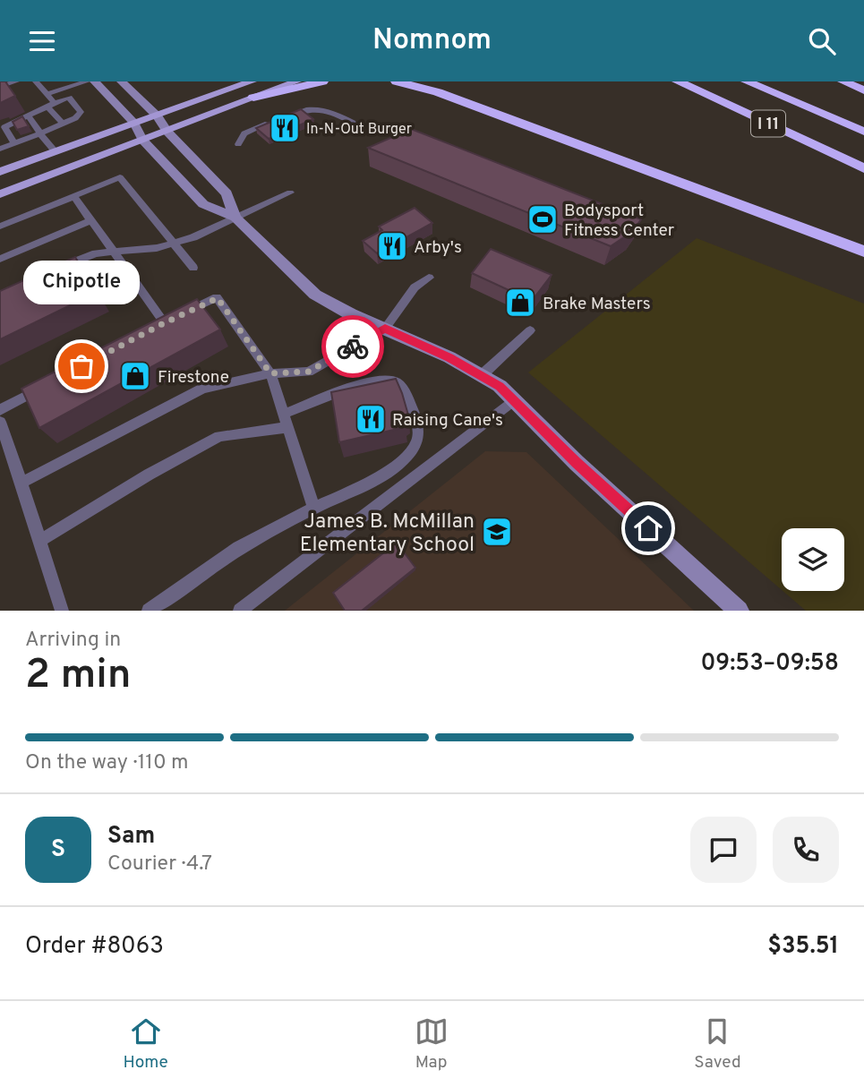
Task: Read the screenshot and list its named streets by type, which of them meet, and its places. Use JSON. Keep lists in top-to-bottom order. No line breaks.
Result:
{"streets":{"highway":["I 11"]},"places":{"restaurant":["In-N-Out Burger","Arby's","Raising Cane's"],"sports":["Bodysport Fitness Center"],"shop":["Brake Masters","Firestone"],"other":["Chipotle"],"school or university":["James B. McMillan Elementary School"]},"page":{"header":"Nomnom","bubble":"Chipotle","heading":["2 min","Arriving in","09:53–09:58"],"panel":["Sam","Courier · 4.7","Order #8063","$35.51"],"bar":"On the way · 110 m","round":"S","tabs":["Home","Map","Saved"]}}
